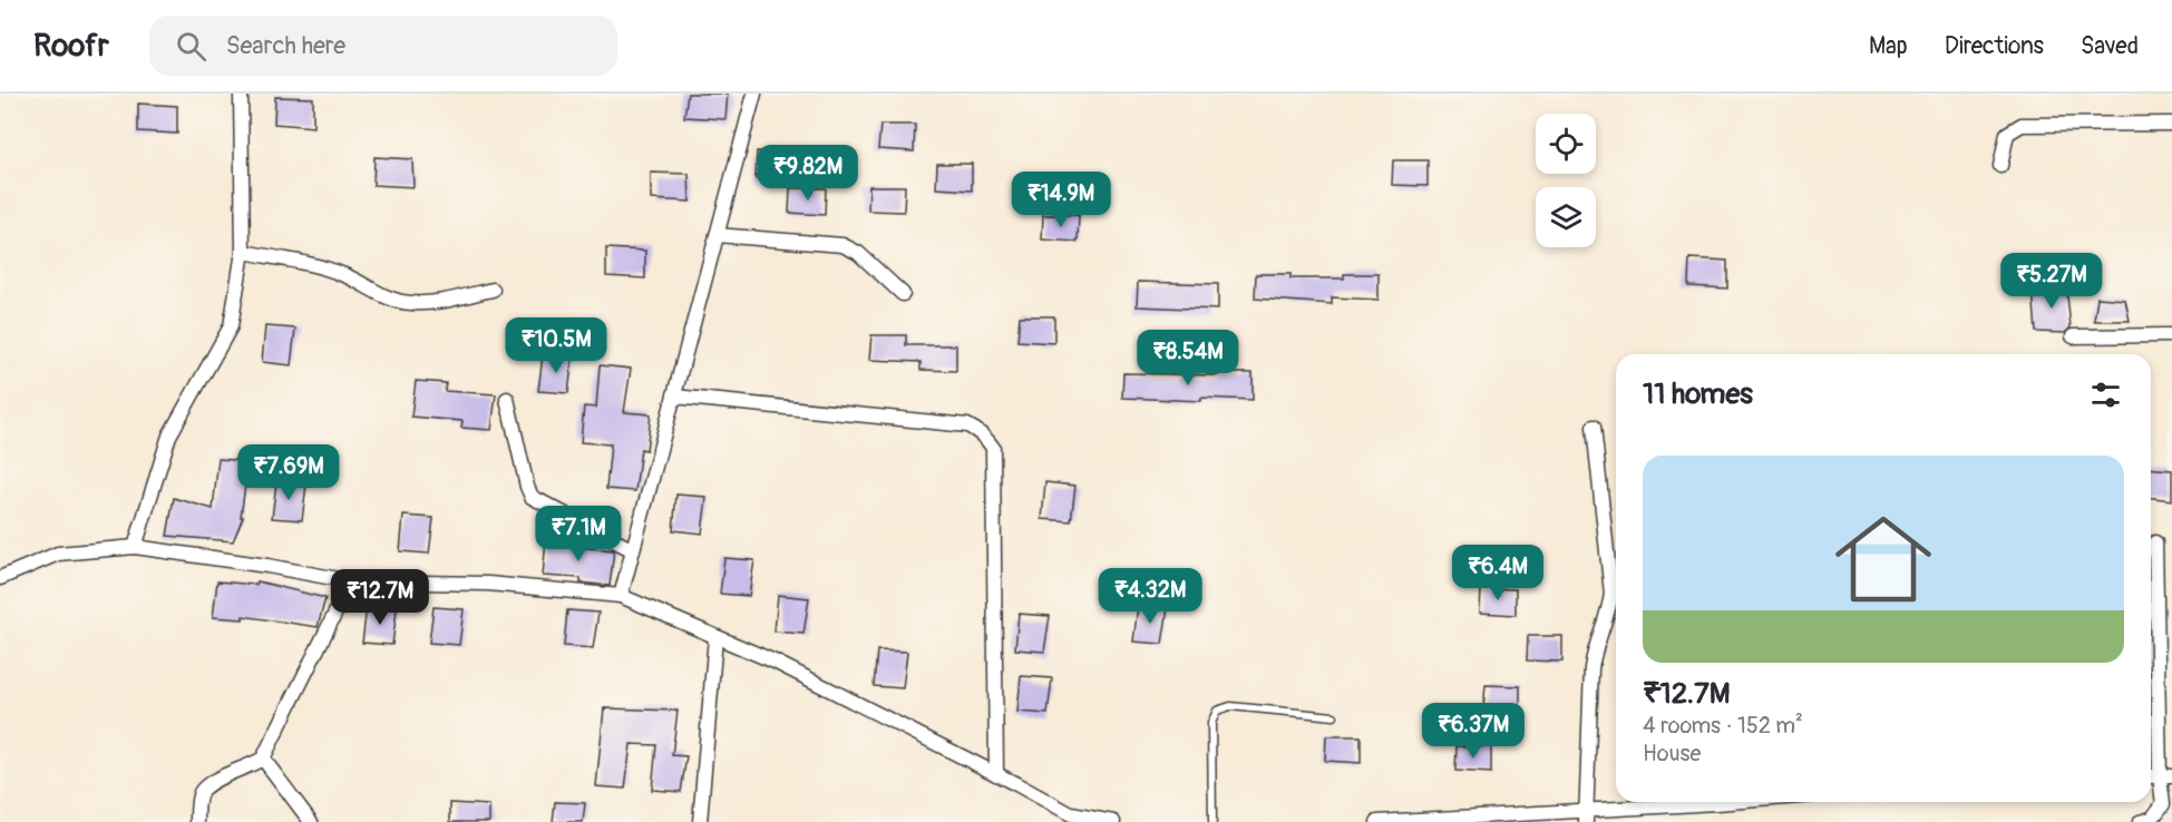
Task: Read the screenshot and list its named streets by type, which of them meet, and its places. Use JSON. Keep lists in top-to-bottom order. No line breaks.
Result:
{"page":{"header":"Roofr","search":"Search here","nav":["Map","Directions","Saved"],"price":["₹9.82M","₹14.9M","₹5.27M","₹10.5M","₹8.54M","₹7.69M","₹7.1M","₹6.4M","₹4.32M","₹12.7M","₹6.37M"],"heading":"11 homes","list":[{"name":"₹12.7M","note":"4 rooms · 152 m² · House"}]}}
